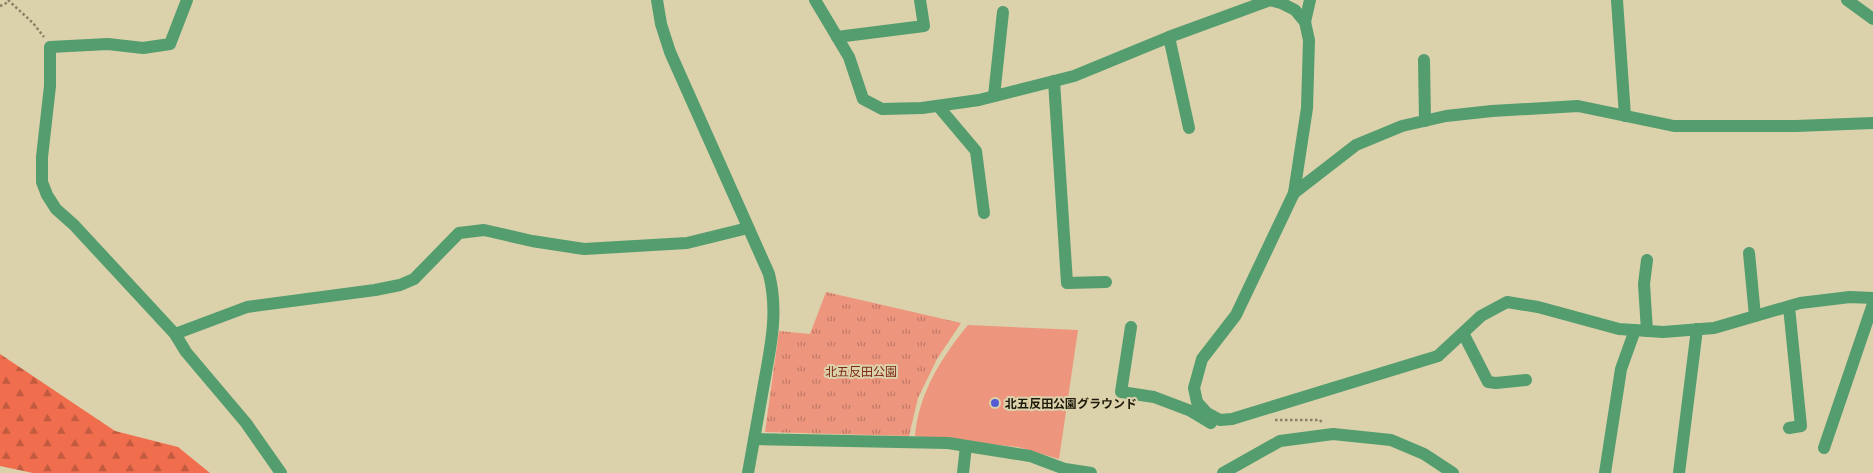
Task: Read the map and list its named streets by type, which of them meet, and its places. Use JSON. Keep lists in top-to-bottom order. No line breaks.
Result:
{"parks":["北五反田公園"],"places":["北五反田公園グラウンド"]}
